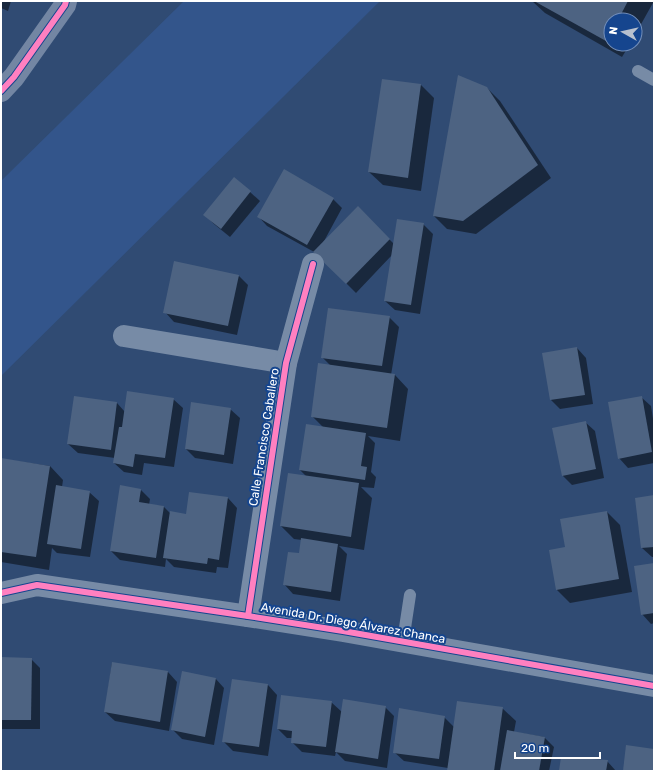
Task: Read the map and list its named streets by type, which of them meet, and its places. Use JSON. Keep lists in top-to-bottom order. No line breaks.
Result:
{"streets":{"street":["Calle Francisco Caballero","Avenida Dr. Diego Álvarez Chanca"]},"crossings":[["Calle Francisco Caballero","Avenida Dr. Diego Álvarez Chanca"]],"scale_bar":"20 m","north":"left"}
